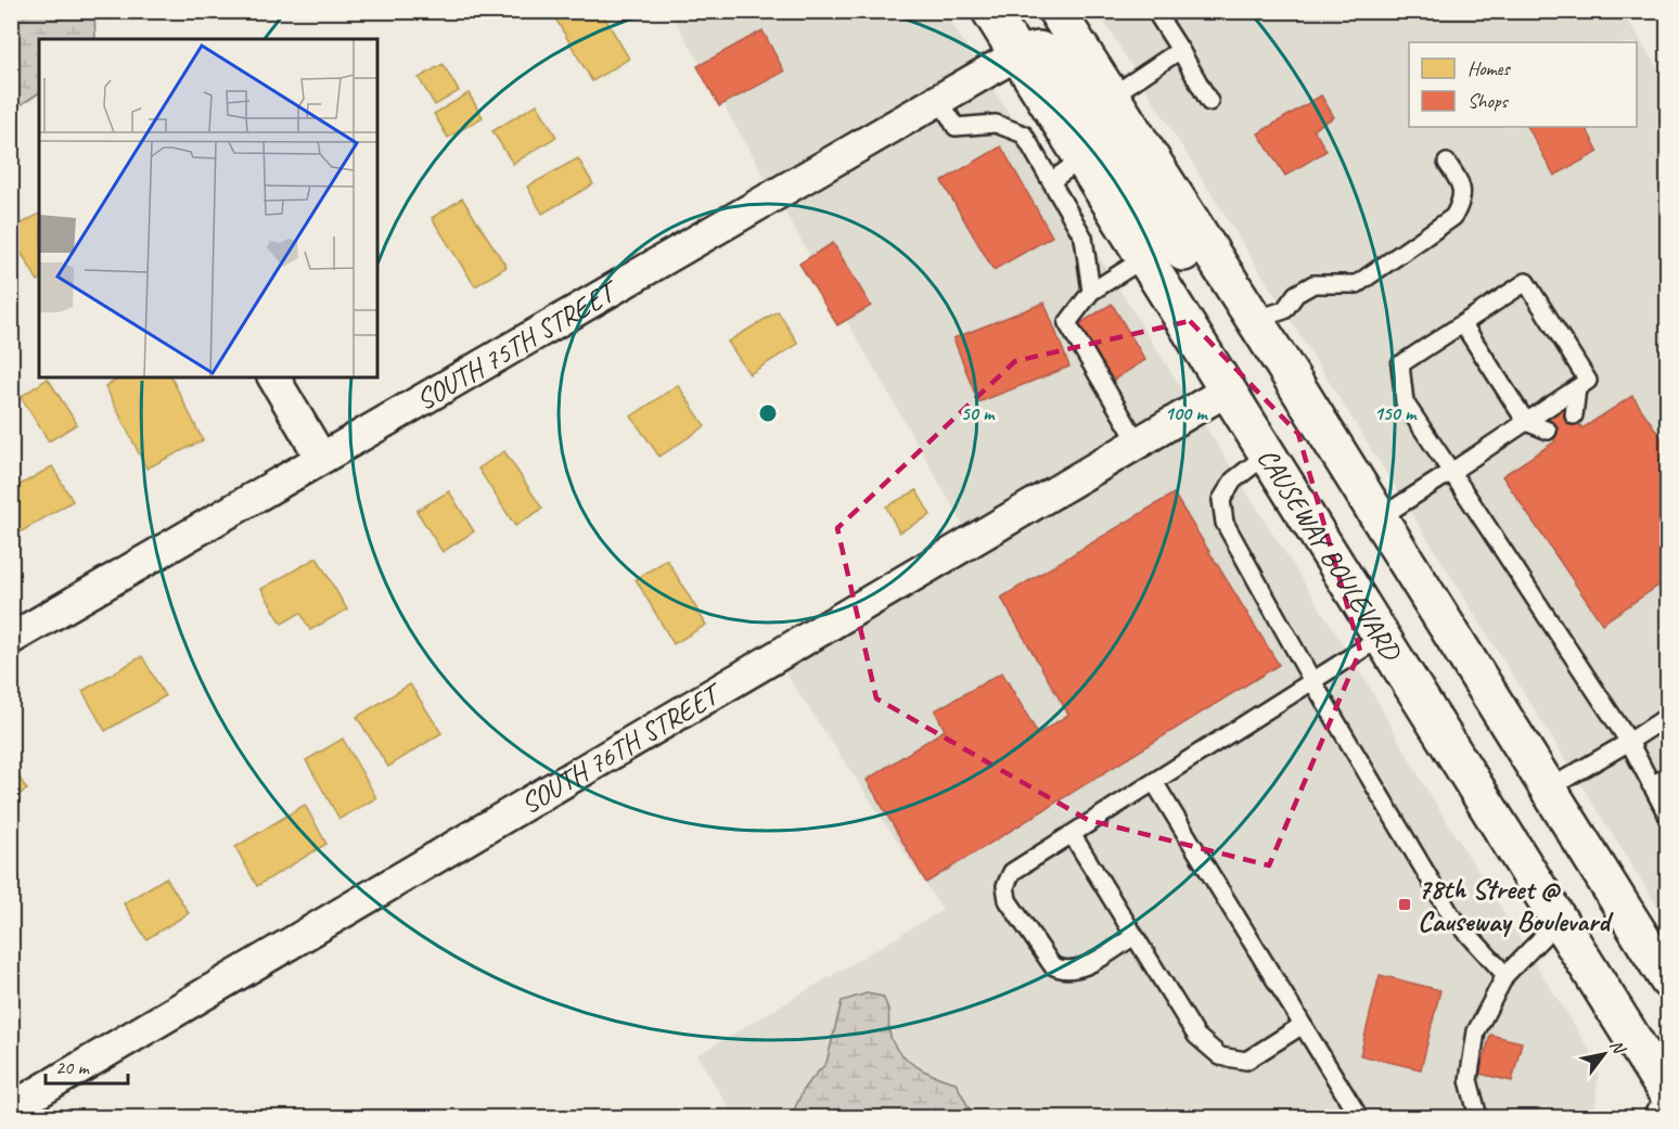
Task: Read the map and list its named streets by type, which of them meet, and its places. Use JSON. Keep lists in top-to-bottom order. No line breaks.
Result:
{"streets":{"main road":["CAUSEWAY BOULEVARD"],"street":["SOUTH 75TH STREET","SOUTH 76TH STREET"]},"crossings":[["SOUTH 75TH STREET","CAUSEWAY BOULEVARD"],["CAUSEWAY BOULEVARD","SOUTH 76TH STREET"]],"places":{"transit":["78th Street @ Causeway Boulevard"]},"legend":["Homes","Shops"],"scale_bar":"20 m","north":"top right","rings":["50 m","100 m","150 m"]}
